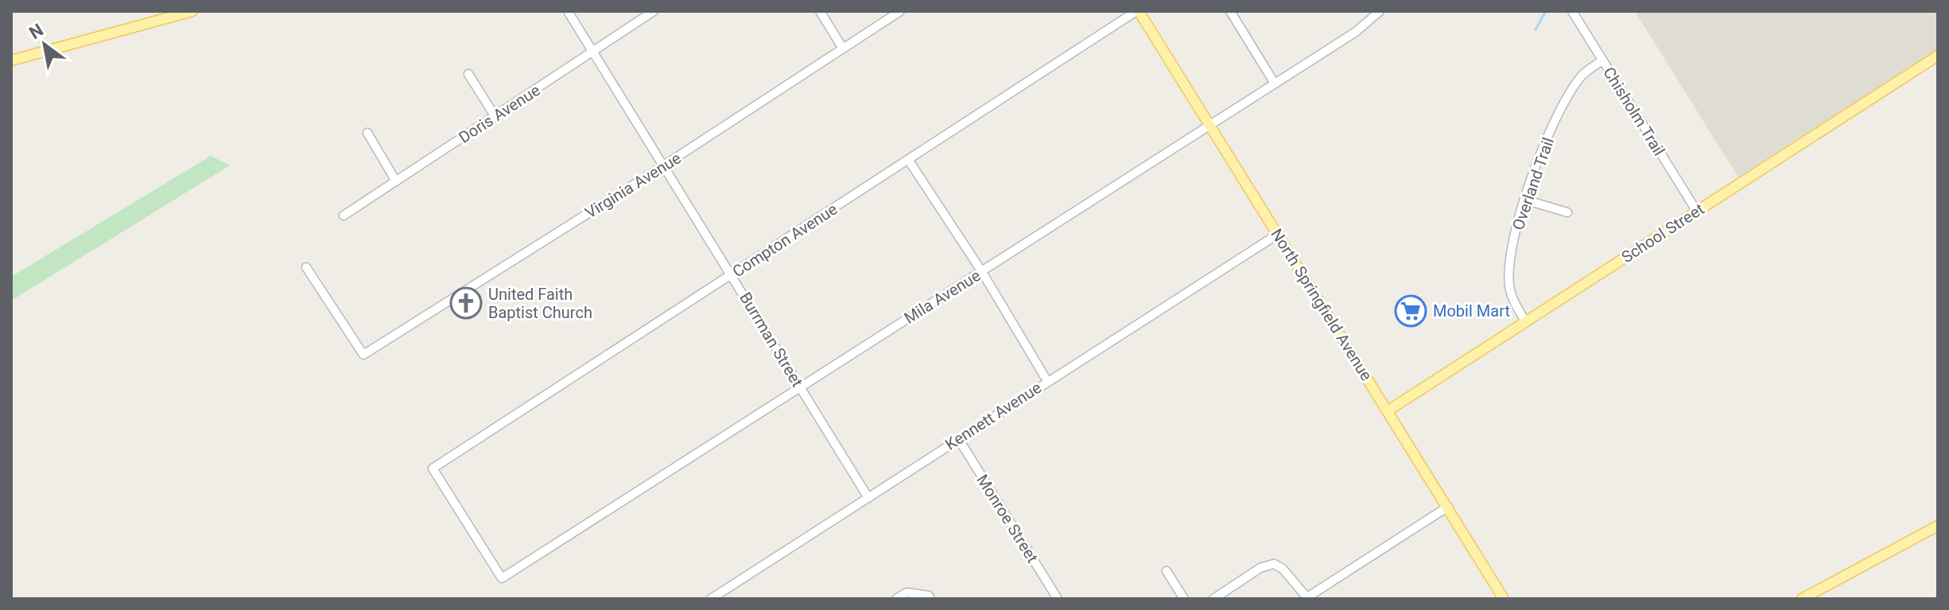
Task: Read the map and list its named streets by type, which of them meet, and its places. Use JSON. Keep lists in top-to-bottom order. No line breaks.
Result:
{"streets":{"main road":["School Street","North Springfield Avenue"],"street":["Chisholm Trail","Doris Avenue","Overland Trail","Virginia Avenue","Compton Avenue","Mila Avenue","Burrman Street","Kennett Avenue","Monroe Street"]},"crossings":[["Chisholm Trail","Overland Trail"],["Chisholm Trail","School Street"],["Doris Avenue","Burrman Street"],["Overland Trail","School Street"],["Virginia Avenue","Burrman Street"],["School Street","North Springfield Avenue"],["Compton Avenue","Mila Avenue"],["Compton Avenue","North Springfield Avenue"],["Compton Avenue","Burrman Street"],["Mila Avenue","North Springfield Avenue"],["Mila Avenue","Burrman Street"],["North Springfield Avenue","Kennett Avenue"],["Burrman Street","Kennett Avenue"],["Kennett Avenue","Monroe Street"]],"places":{"church":["United Faith Baptist Church"],"supermarket":["Mobil Mart"]},"north":"top left"}
